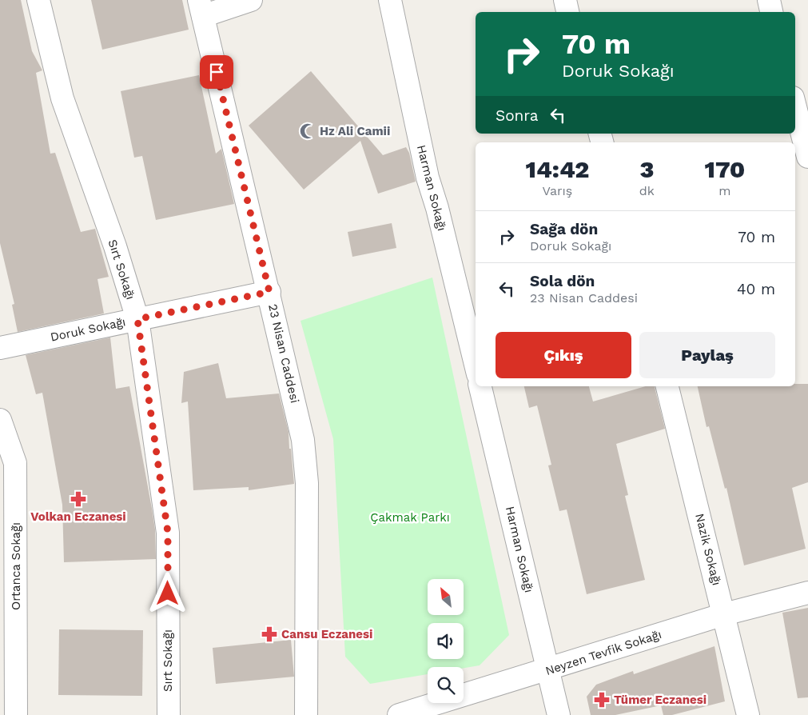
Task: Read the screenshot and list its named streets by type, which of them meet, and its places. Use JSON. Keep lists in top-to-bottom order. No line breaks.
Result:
{"streets":{"street":["Harman Sokağı","Sırt Sokağı","Doruk Sokağı","23 Nisan Caddesi","Nazik Sokağı","Ortanca Sokağı","Neyzen Tevfik Sokağı"]},"crossings":[["Harman Sokağı","Neyzen Tevfik Sokağı"],["Sırt Sokağı","Doruk Sokağı"],["Doruk Sokağı","23 Nisan Caddesi"],["Nazik Sokağı","Neyzen Tevfik Sokağı"]],"parks":["Çakmak Parkı"],"places":{"mosque":["Hz Ali Camii"],"pharmacy":["Volkan Eczanesi","Cansu Eczanesi","Tümer Eczanesi"]},"north":"top left","page":{"turn":["70 m","Doruk Sokağı"],"then":"Sonra","eta":["14:42","Varış","3","dk","170","m"],"list":[{"name":"Sağa dön","note":"Doruk Sokağı","value":"70 m"},{"name":"Sola dön","note":"23 Nisan Caddesi","value":"40 m"}],"buttons":["Çıkış","Paylaş"]}}
